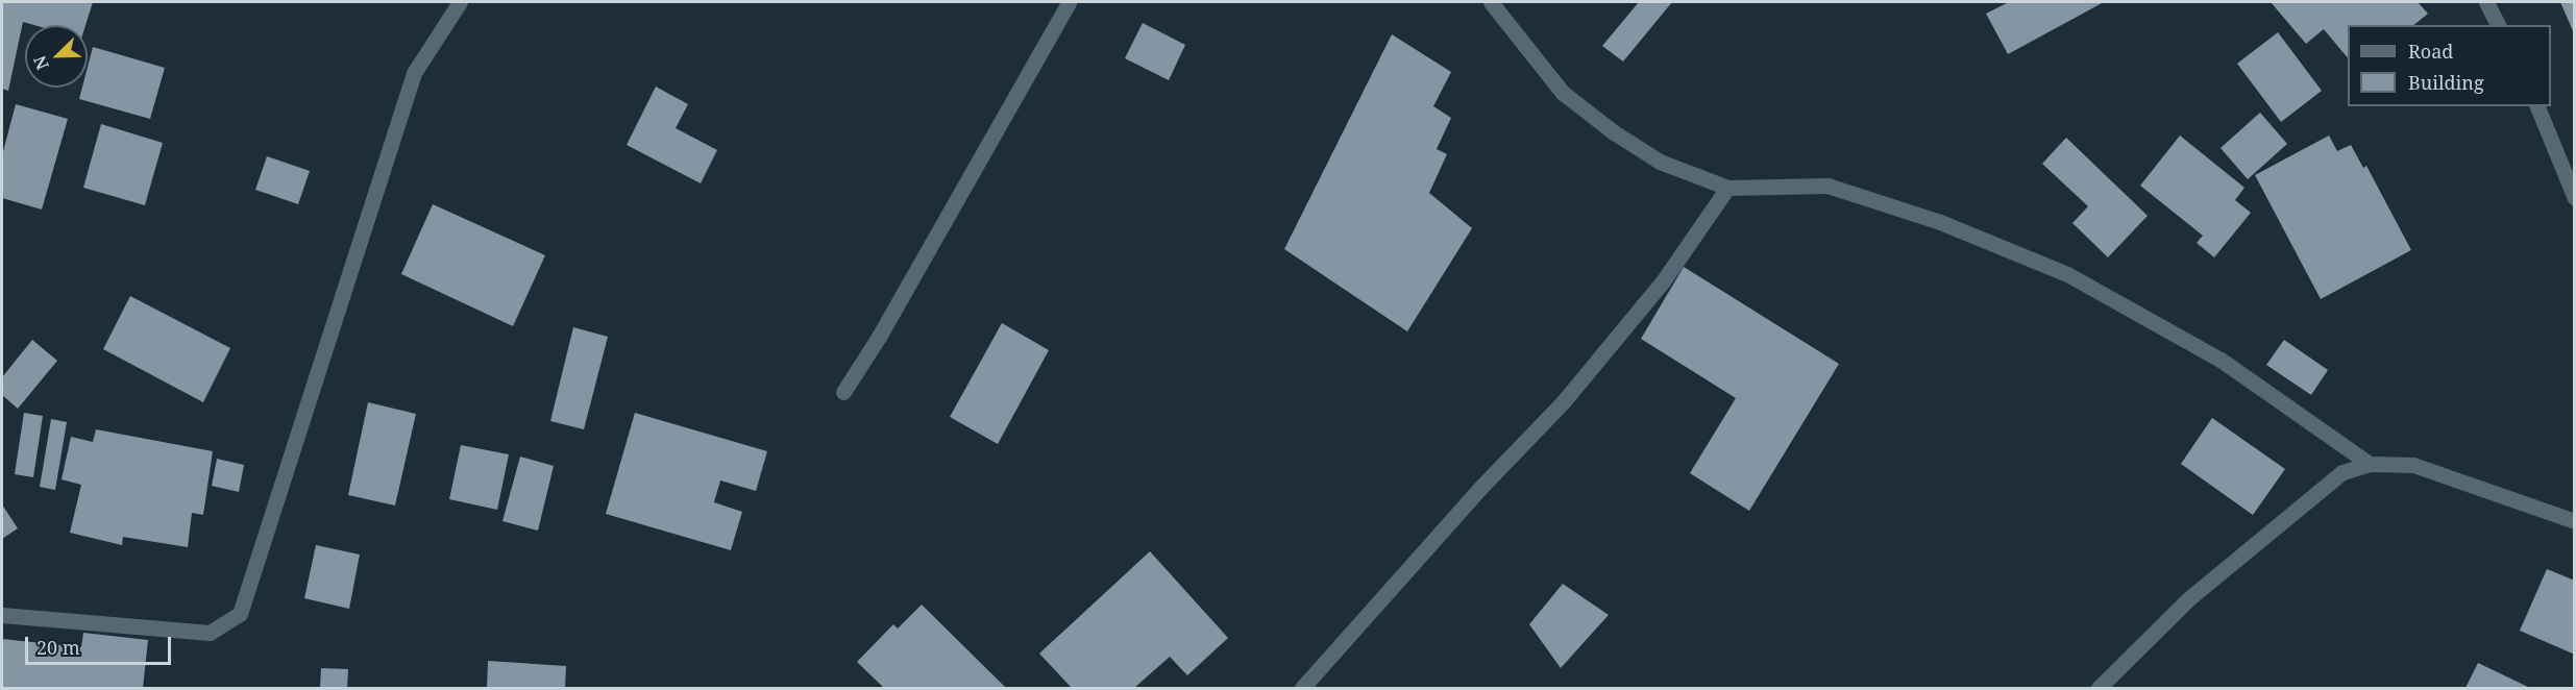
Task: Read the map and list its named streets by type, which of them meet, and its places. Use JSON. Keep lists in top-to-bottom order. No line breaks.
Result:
{"legend":["Road","Building"],"scale_bar":"20 m","north":"bottom left"}
